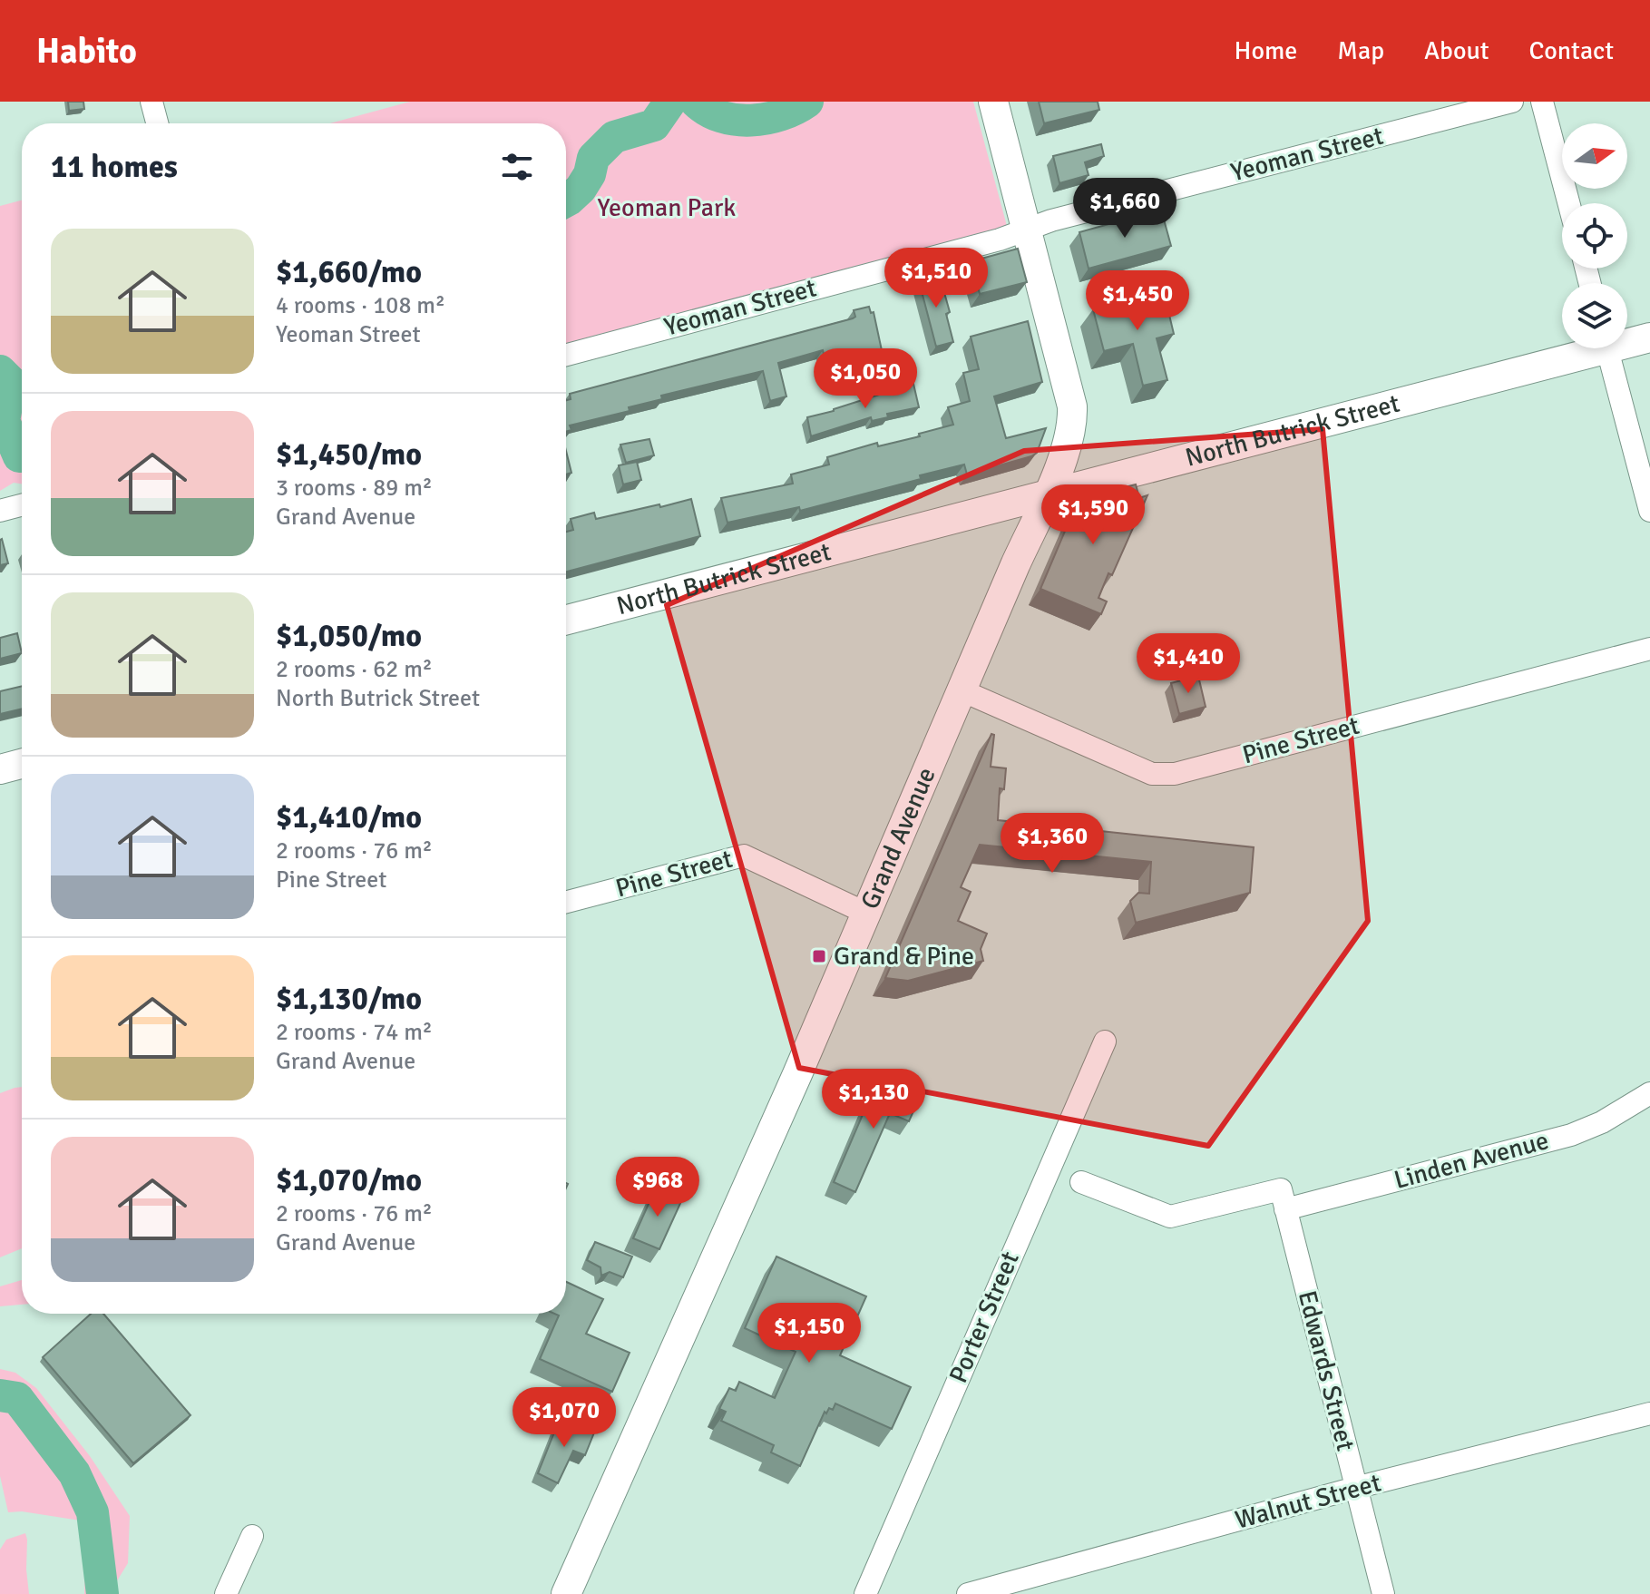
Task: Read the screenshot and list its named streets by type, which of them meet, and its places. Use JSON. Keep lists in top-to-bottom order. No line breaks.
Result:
{"streets":{"main road":["North Butrick Street","Grand Avenue"],"street":["Yeoman Street","Pine Street","Linden Avenue","Porter Street","Edwards Street","Walnut Street"]},"crossings":[["Yeoman Street","Grand Avenue"],["North Butrick Street","Grand Avenue"],["Pine Street","Grand Avenue"],["Linden Avenue","Edwards Street"],["Edwards Street","Walnut Street"]],"parks":["Yeoman Park"],"places":{"transit":["Grand & Pine"]},"north":"right","page":{"header":"Habito","nav":["Home","Map","About","Contact"],"heading":"11 homes","price":["$1,660","$1,510","$1,450","$1,050","$1,590","$1,410","$1,360","$1,130","$968","$1,150","$1,070"],"list":[{"name":"$1,660/mo","note":"4 rooms · 108 m² · Yeoman Street"},{"name":"$1,450/mo","note":"3 rooms · 89 m² · Grand Avenue"},{"name":"$1,050/mo","note":"2 rooms · 62 m² · North Butrick Street"},{"name":"$1,410/mo","note":"2 rooms · 76 m² · Pine Street"},{"name":"$1,130/mo","note":"2 rooms · 74 m² · Grand Avenue"},{"name":"$1,070/mo","note":"2 rooms · 76 m² · Grand Avenue"}]}}
